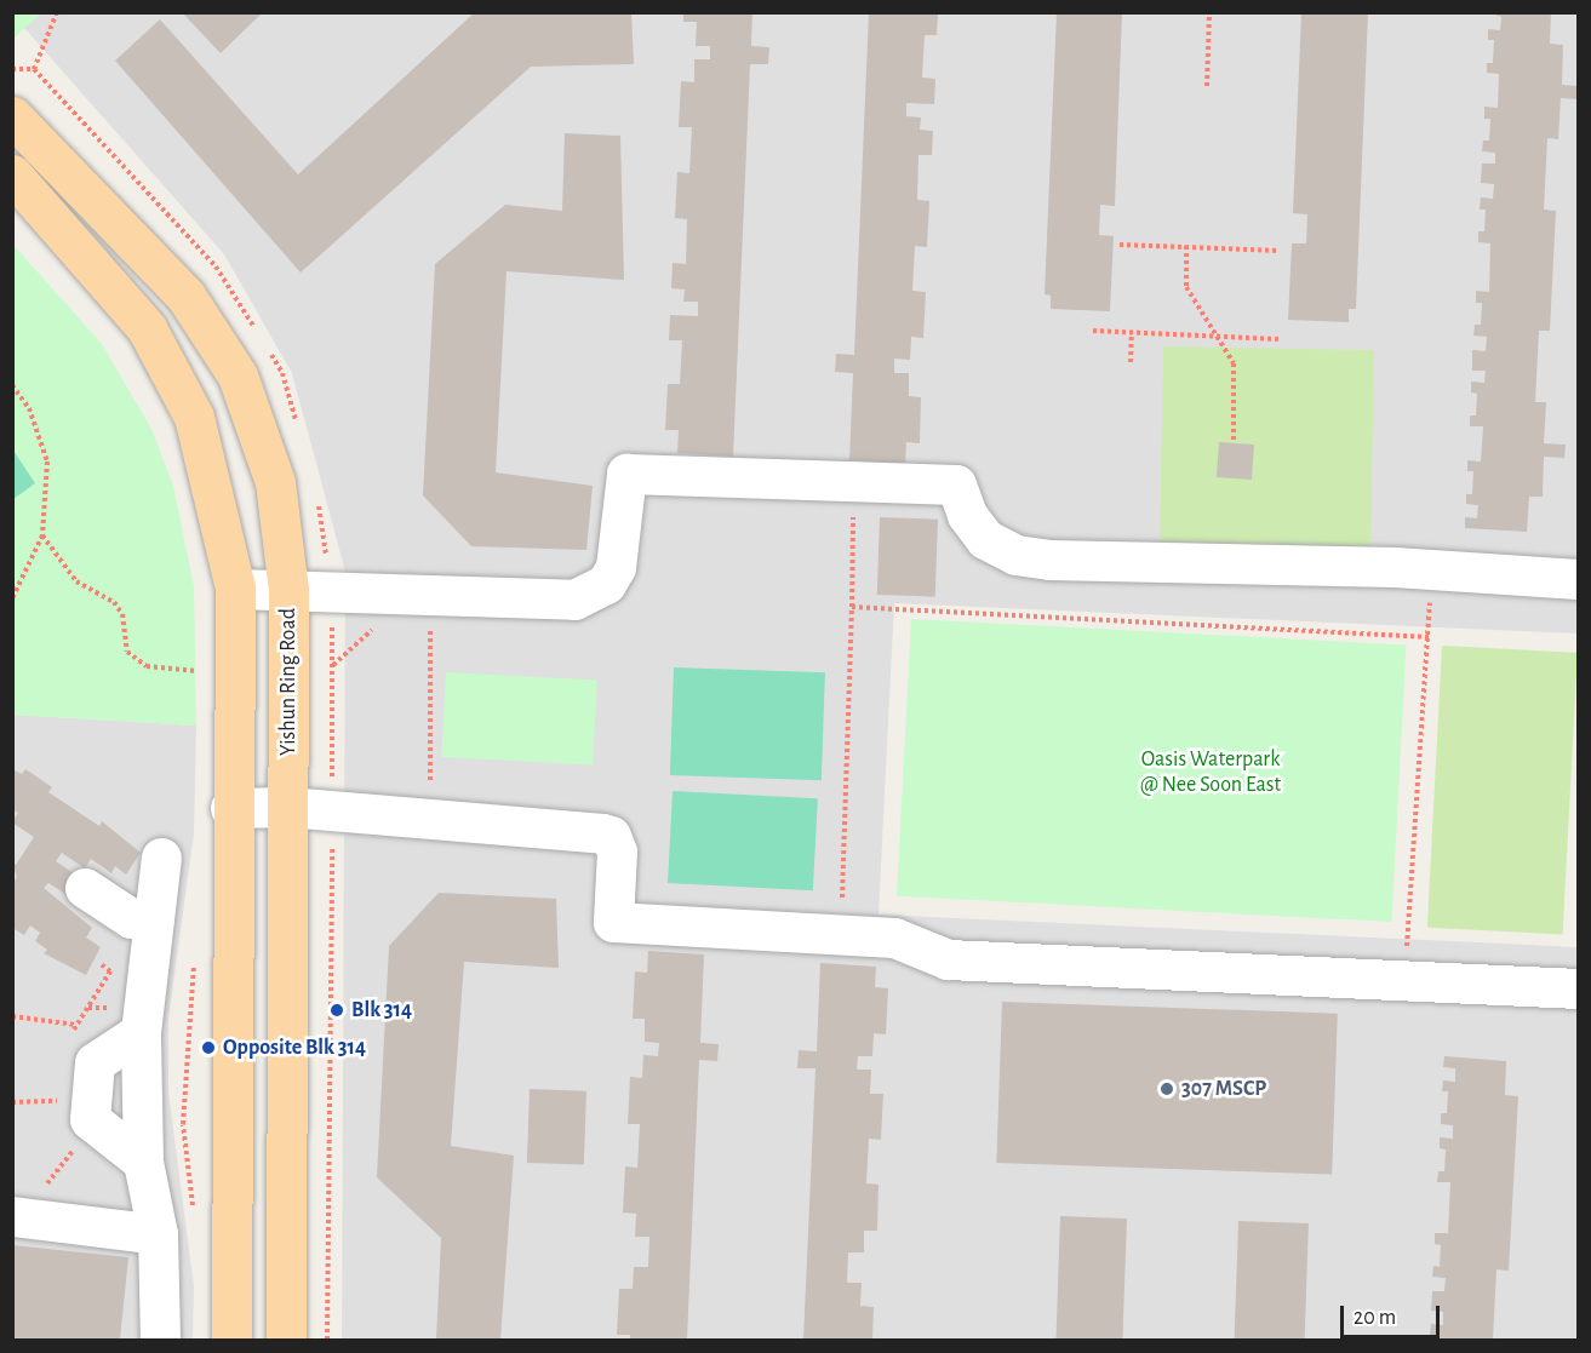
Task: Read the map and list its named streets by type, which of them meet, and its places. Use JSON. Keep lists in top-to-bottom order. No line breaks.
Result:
{"streets":{"main road":["Yishun Ring Road"]},"parks":["Oasis Waterpark @ Nee Soon East"],"places":["Blk 314","Opposite Blk 314","307 MSCP"],"scale_bar":"20 m"}
